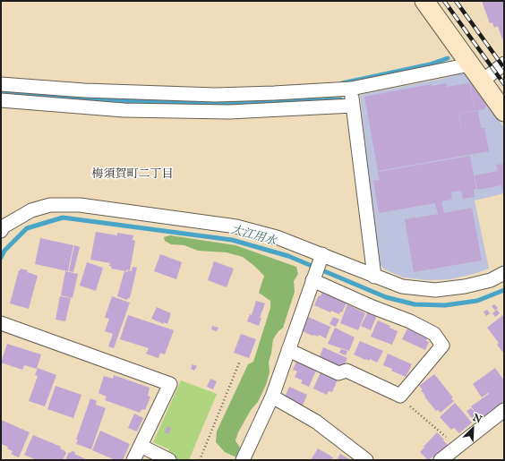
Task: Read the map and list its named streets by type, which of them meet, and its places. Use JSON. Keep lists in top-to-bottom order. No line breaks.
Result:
{"districts":["梅須賀町二丁目"],"water":["大江用水"],"north":"top right"}
